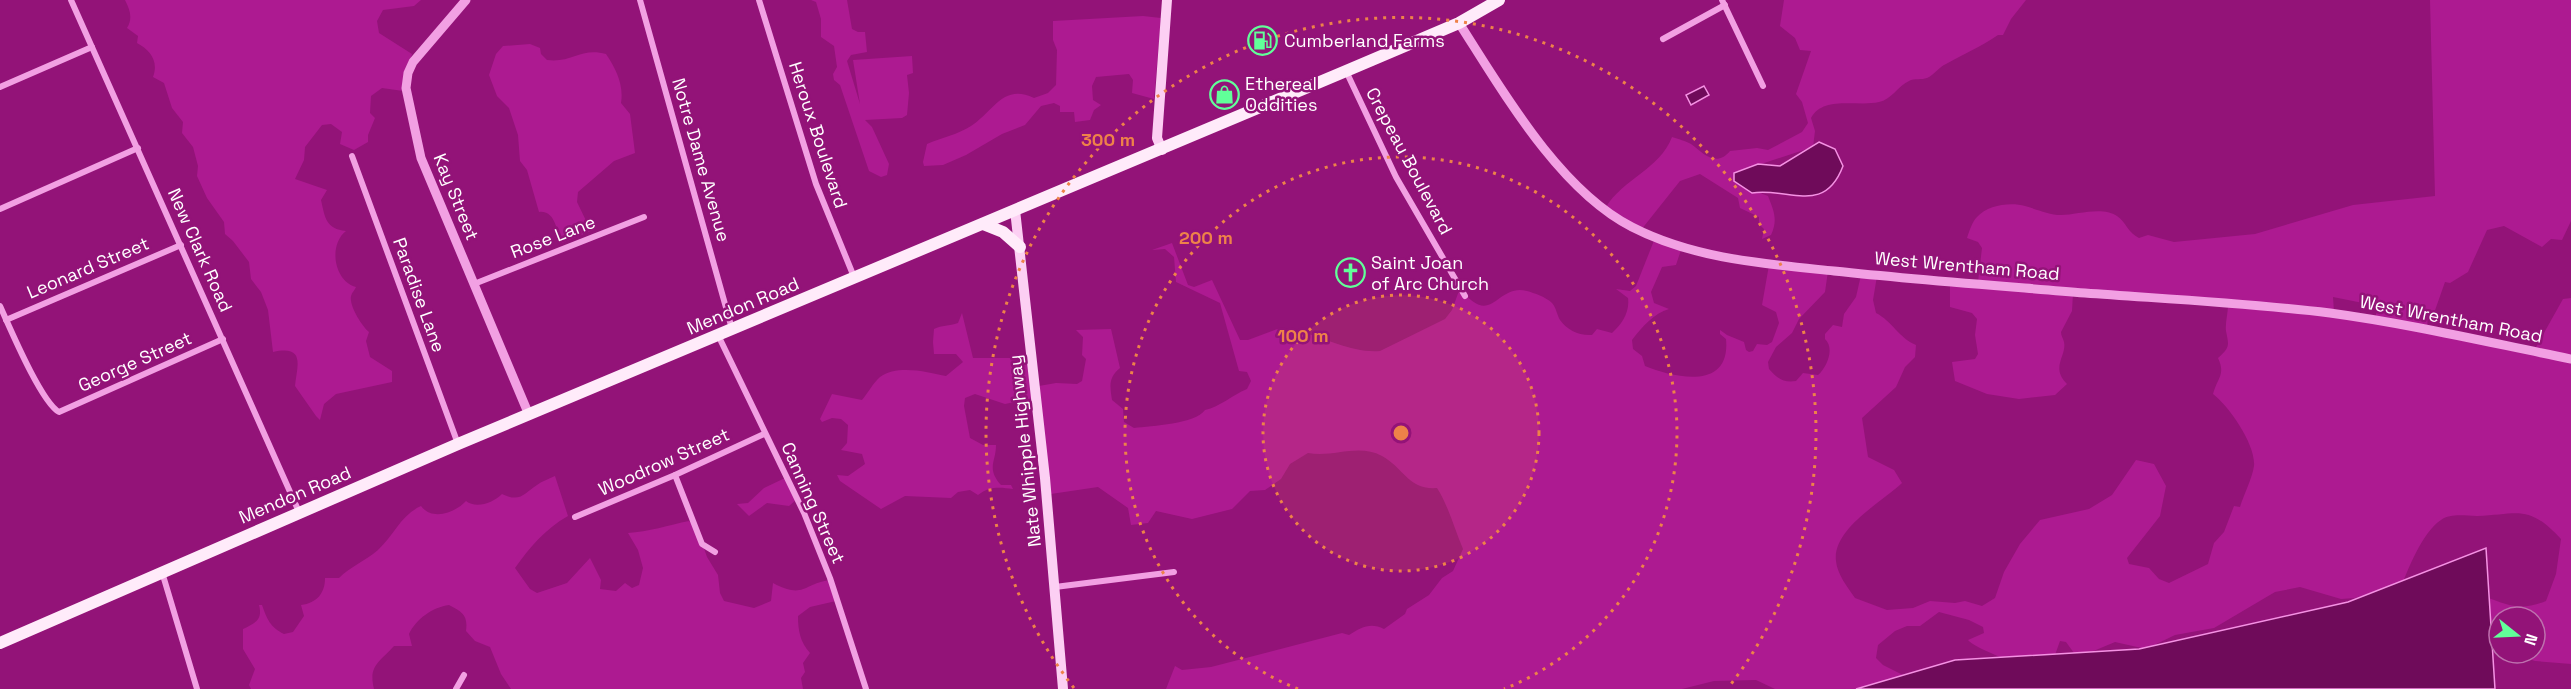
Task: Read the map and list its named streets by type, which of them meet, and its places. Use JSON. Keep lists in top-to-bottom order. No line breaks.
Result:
{"streets":{"main road":["Mendon Road","Nate Whipple Highway"],"street":["Heroux Boulevard","Notre Dame Avenue","Crepeau Boulevard","Kay Street","Rose Lane","New Clark Road","West Wrentham Road","Leonard Street","Paradise Lane","George Street","Woodrow Street","Canning Street"]},"crossings":[["Heroux Boulevard","Mendon Road"],["Notre Dame Avenue","Mendon Road"],["Crepeau Boulevard","Mendon Road"],["Kay Street","Rose Lane"],["Kay Street","Mendon Road"],["New Clark Road","Leonard Street"],["New Clark Road","Mendon Road"],["New Clark Road","George Street"],["West Wrentham Road","Mendon Road"],["Leonard Street","George Street"],["Paradise Lane","Mendon Road"],["Mendon Road","Nate Whipple Highway"],["Mendon Road","Canning Street"],["Woodrow Street","Canning Street"]],"places":{"fuel station":["Cumberland Farms"],"shop":["Ethereal Oddities"],"church":["Saint Joan of Arc Church"]},"north":"right","rings":["300 m","200 m","100 m"]}
